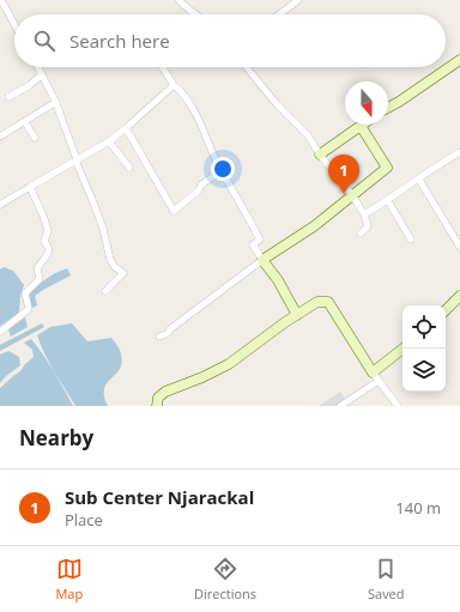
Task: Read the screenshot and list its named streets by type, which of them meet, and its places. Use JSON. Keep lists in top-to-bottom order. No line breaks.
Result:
{"north":"bottom","page":{"search":"Search here","pins":"1","heading":"Nearby","list":[{"mark":"1","name":"Sub Center Njarackal","note":"Place","value":"140 m"}],"nav":["Map","Directions","Saved"]}}
